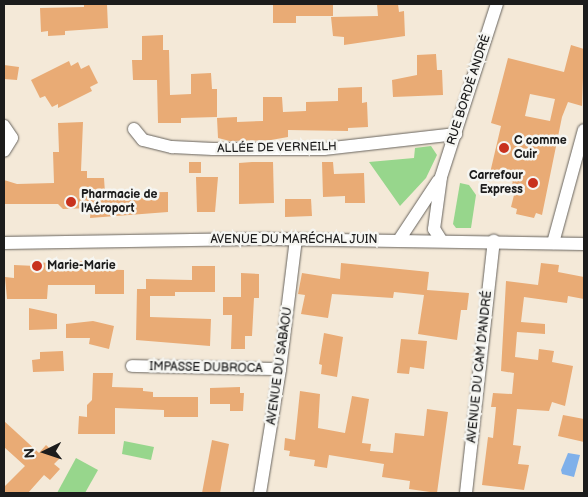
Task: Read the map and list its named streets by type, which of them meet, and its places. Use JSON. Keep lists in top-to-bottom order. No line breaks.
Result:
{"streets":{"street":["RUE BORDÉ ANDRÉ","ALLÉE DE VERNEILH","AVENUE DU MARÉCHAL JUIN","AVENUE DU SABAOU","AVENUE DU CAM D'ANDRÉ","IMPASSE DUBROCA"]},"crossings":[["RUE BORDÉ ANDRÉ","ALLÉE DE VERNEILH"],["RUE BORDÉ ANDRÉ","AVENUE DU MARÉCHAL JUIN"],["AVENUE DU MARÉCHAL JUIN","AVENUE DU SABAOU"],["AVENUE DU MARÉCHAL JUIN","AVENUE DU CAM D'ANDRÉ"],["AVENUE DU SABAOU","IMPASSE DUBROCA"]],"places":["C comme Cuir","Carrefour Express","Pharmacie de l'Aéroport","Marie-Marie"],"north":"left"}
